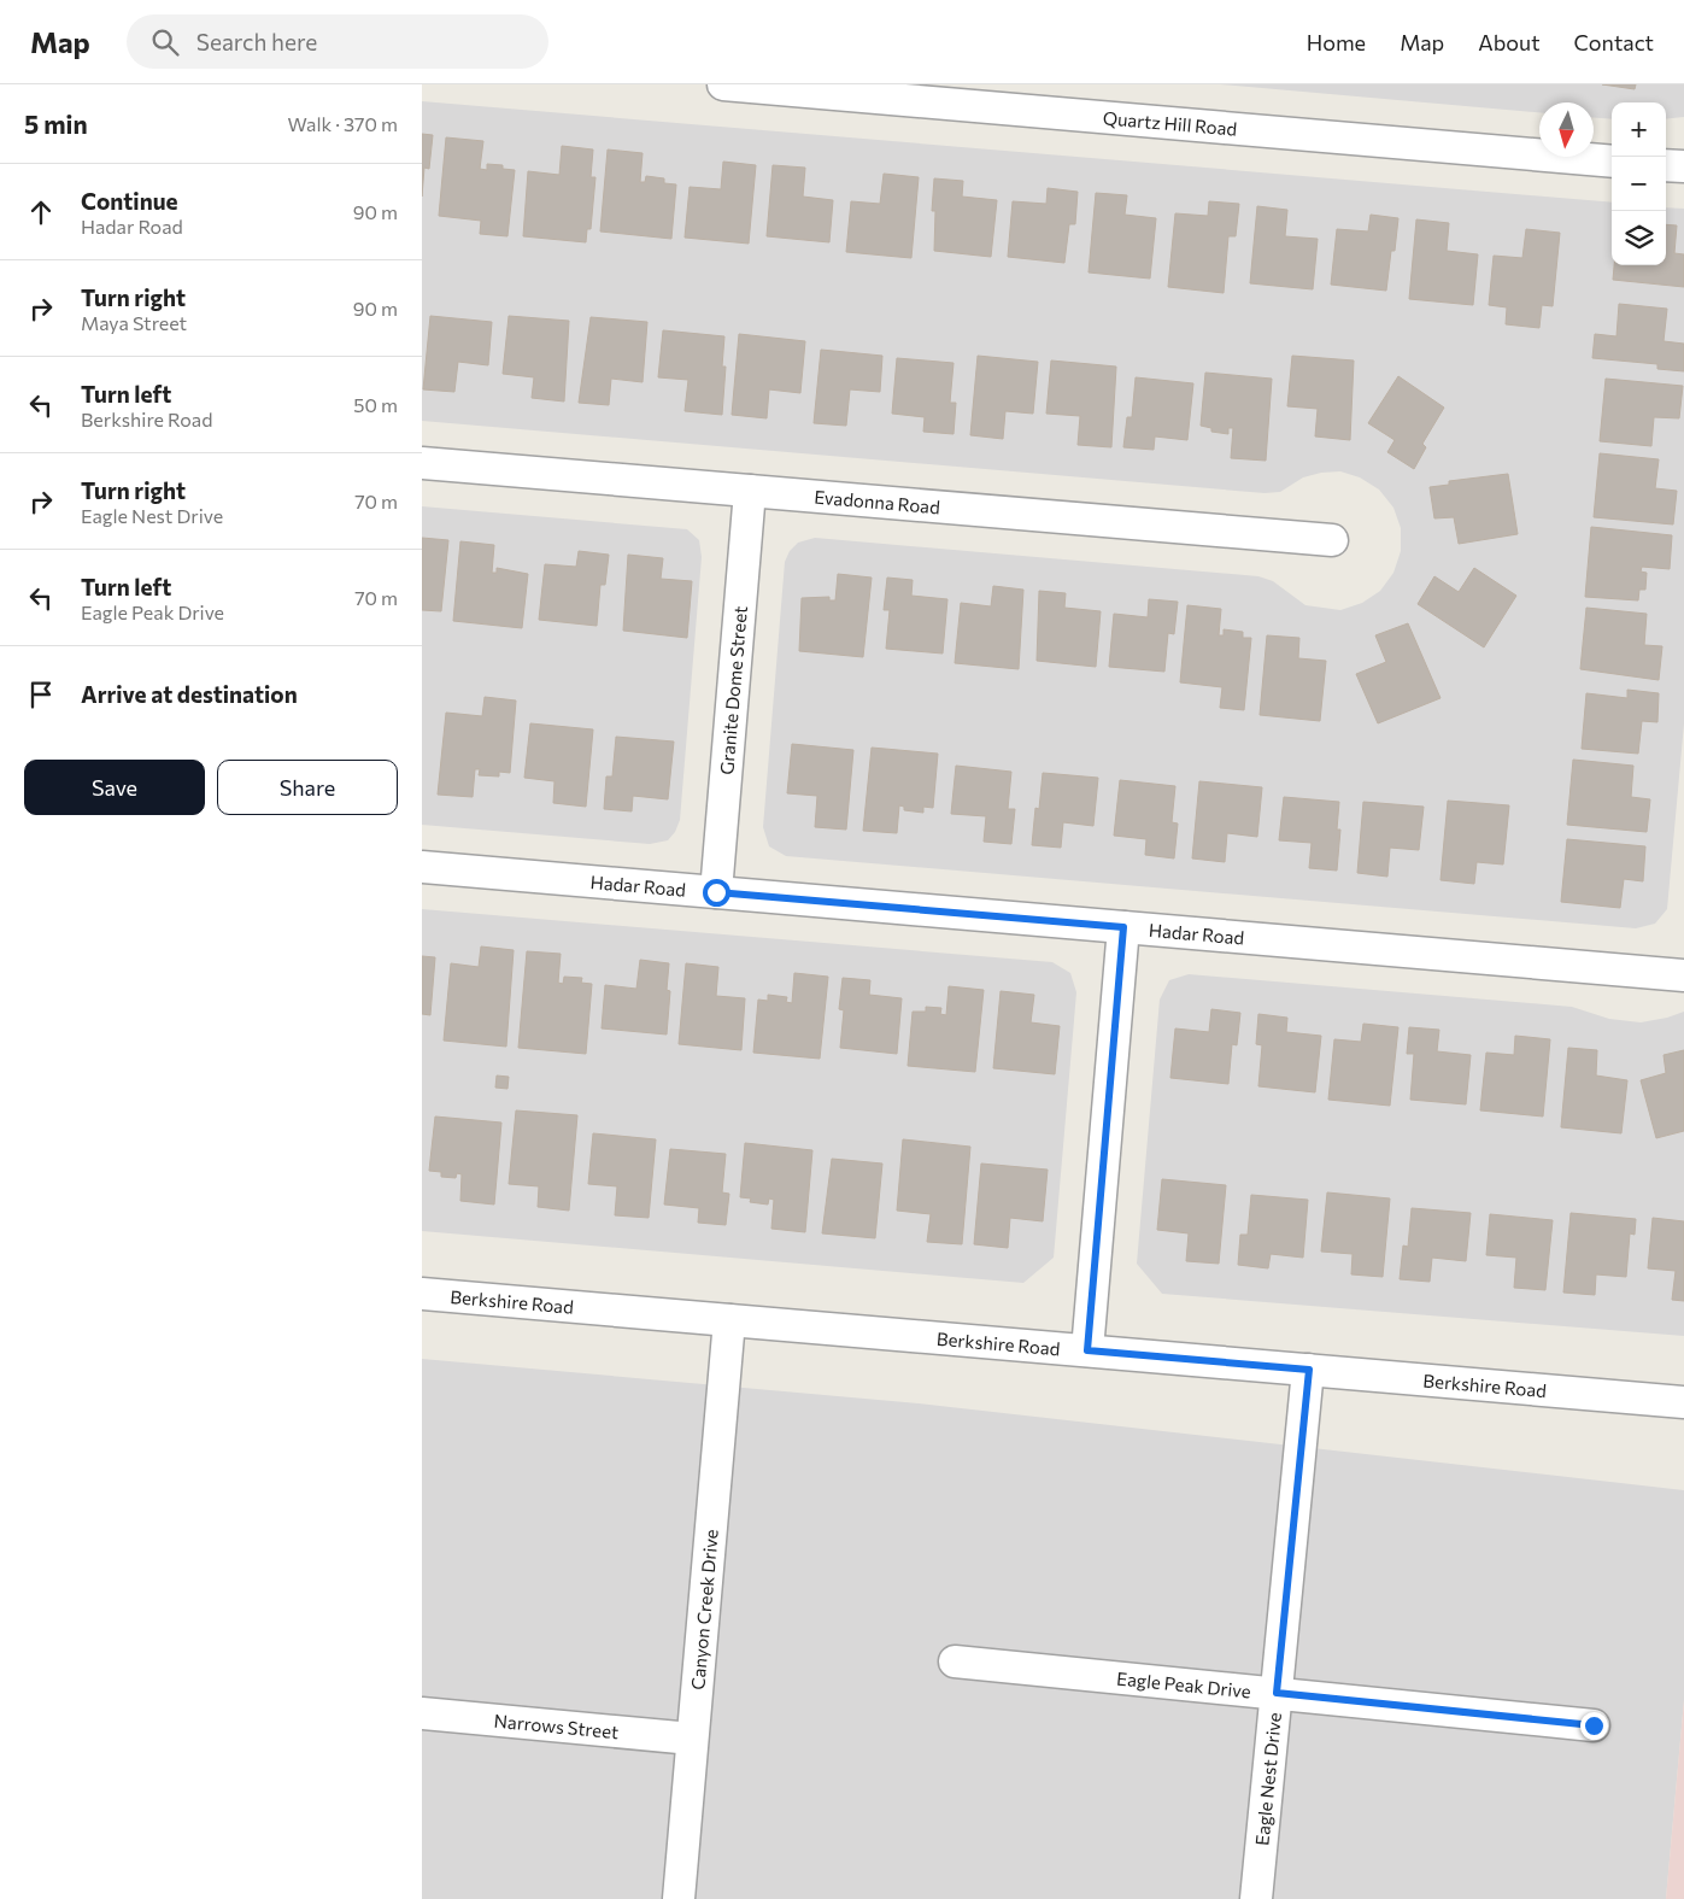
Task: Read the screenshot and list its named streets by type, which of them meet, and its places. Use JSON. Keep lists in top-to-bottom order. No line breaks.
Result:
{"streets":{"street":["Quartz Hill Road","Evadonna Road","Granite Dome Street","Hadar Road","Berkshire Road","Canyon Creek Drive","Eagle Peak Drive","Narrows Street","Eagle Nest Drive"]},"crossings":[["Evadonna Road","Granite Dome Street"],["Granite Dome Street","Hadar Road"],["Berkshire Road","Canyon Creek Drive"],["Berkshire Road","Eagle Nest Drive"],["Canyon Creek Drive","Narrows Street"],["Eagle Peak Drive","Eagle Nest Drive"]],"north":"bottom","page":{"header":"Map","search":"Search here","nav":["Home","Map","About","Contact"],"heading":["5 min","Walk · 370 m"],"map_buttons":["+","−"],"list":[["Continue","Hadar Road","90 m"],["Turn right","Maya Street","90 m"],["Turn left","Berkshire Road","50 m"],["Turn right","Eagle Nest Drive","70 m"],["Turn left","Eagle Peak Drive","70 m"],"Arrive at destination"],"buttons":["Save","Share"]}}
